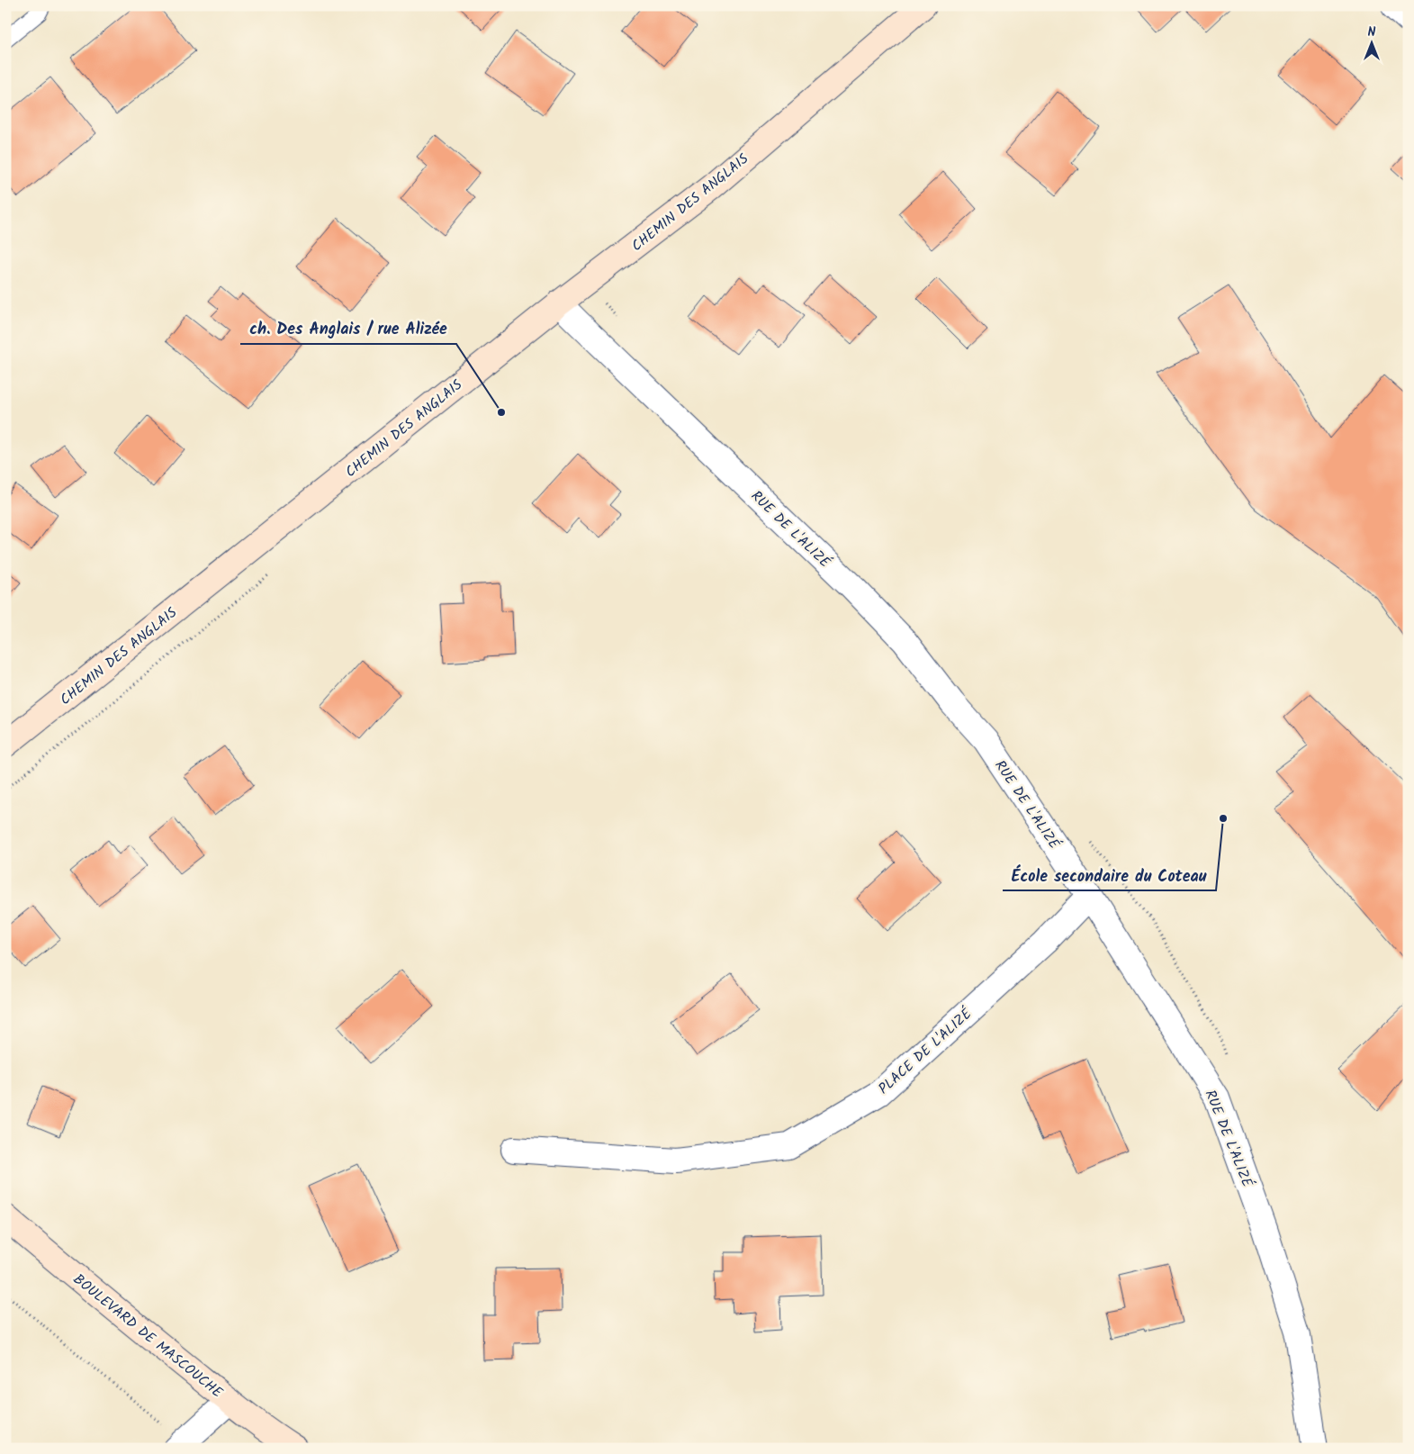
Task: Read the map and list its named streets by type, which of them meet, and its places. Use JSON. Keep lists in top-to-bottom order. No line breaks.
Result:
{"streets":{"street":["CHEMIN DES ANGLAIS","RUE DE L'ALIZÉ","PLACE DE L'ALIZÉ","BOULEVARD DE MASCOUCHE"]},"crossings":[["CHEMIN DES ANGLAIS","RUE DE L'ALIZÉ"],["RUE DE L'ALIZÉ","PLACE DE L'ALIZÉ"]],"places":["ch. Des Anglais / rue Alizée","École secondaire du Coteau"],"north":"top"}
